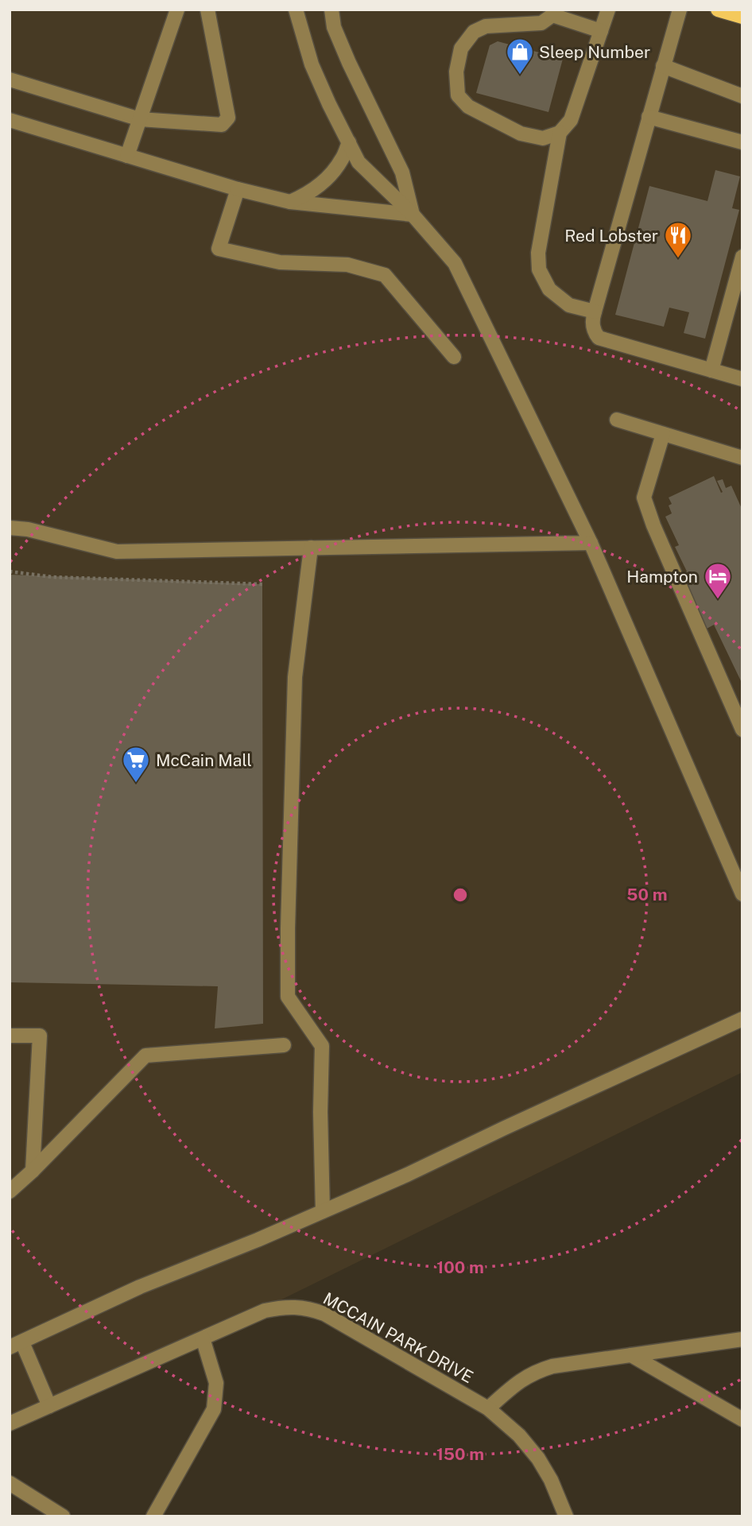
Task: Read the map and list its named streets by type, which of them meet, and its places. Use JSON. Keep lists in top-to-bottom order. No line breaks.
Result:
{"streets":{"street":["MCCAIN PARK DRIVE"]},"places":{"shop":["Sleep Number"],"restaurant":["Red Lobster"],"hotel":["Hampton"],"supermarket":["McCain Mall"]},"rings":["50 m","100 m","150 m"]}
